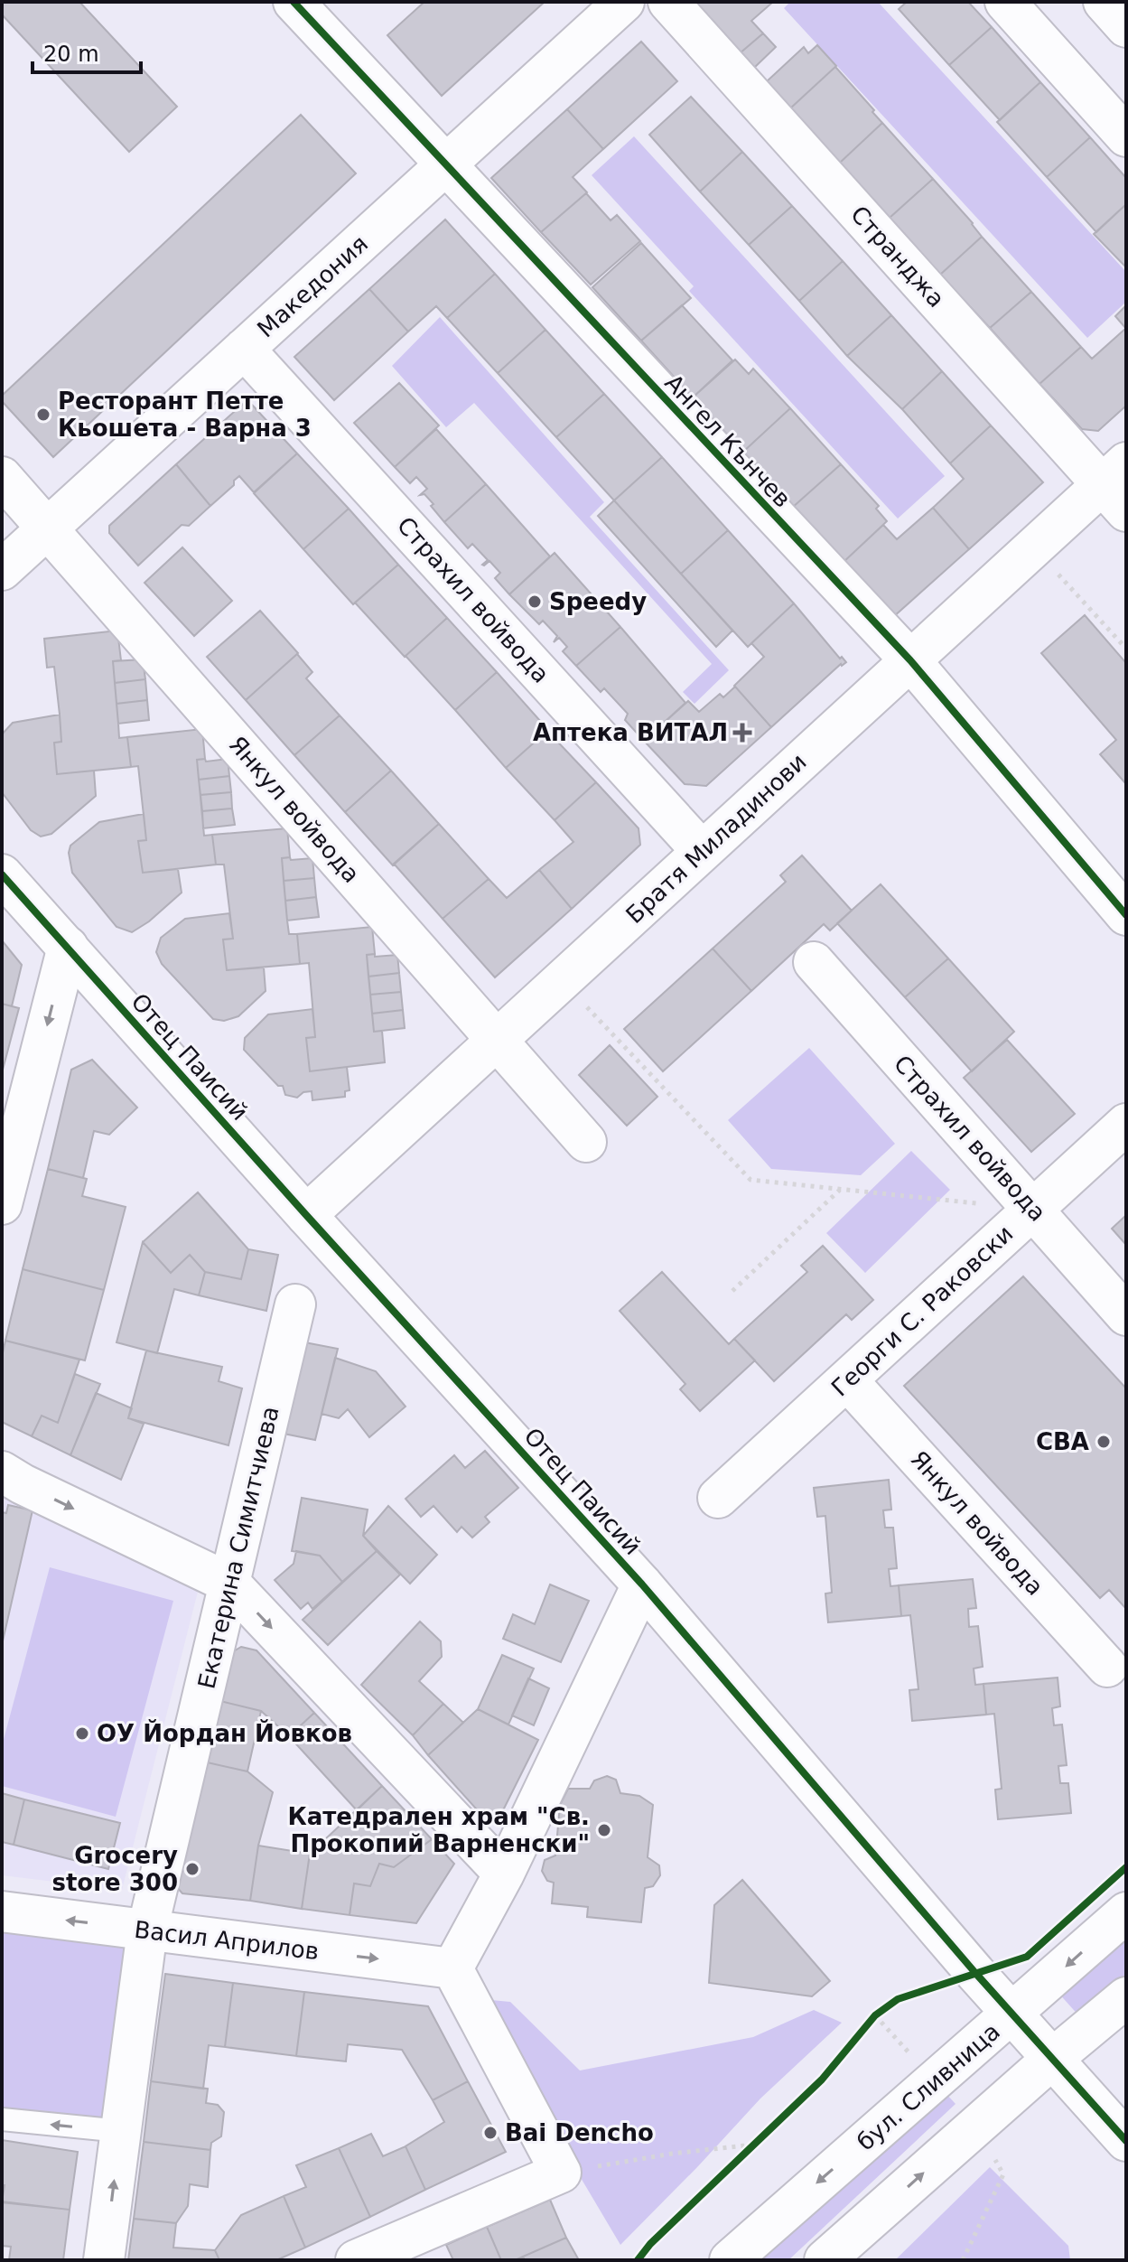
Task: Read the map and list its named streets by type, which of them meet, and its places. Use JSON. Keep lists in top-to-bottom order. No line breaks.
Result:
{"streets":{"street":["Странджа","Македония","Ангел Кънчев","Страхил войвода","Янкул войвода","Братя Миладинови","Отец Паисий","Георги С. Раковски","Екатерина Симитчиева","Васил Априлов","бул. Сливница"]},"crossings":[["Странджа","Братя Миладинови"],["Македония","Ангел Кънчев"],["Македония","Страхил войвода"],["Македония","Янкул войвода"],["Ангел Кънчев","Братя Миладинови"],["Страхил войвода","Братя Миладинови"],["Страхил войвода","Георги С. Раковски"],["Янкул войвода","Братя Миладинови"],["Янкул войвода","Георги С. Раковски"],["Братя Миладинови","Отец Паисий"],["Отец Паисий","Васил Априлов"],["Отец Паисий","бул. Сливница"],["Екатерина Симитчиева","Васил Априлов"]],"places":{"other":["Ресторант Петте Кьошета - Варна 3","Speedy","CBA","ОУ Йордан Йовков","Катедрален храм \"Св. Прокопий Варненски\"","Grocery store 300","Bai Dencho"],"health":["Аптека ВИТАЛ"]},"scale_bar":"20 m"}
